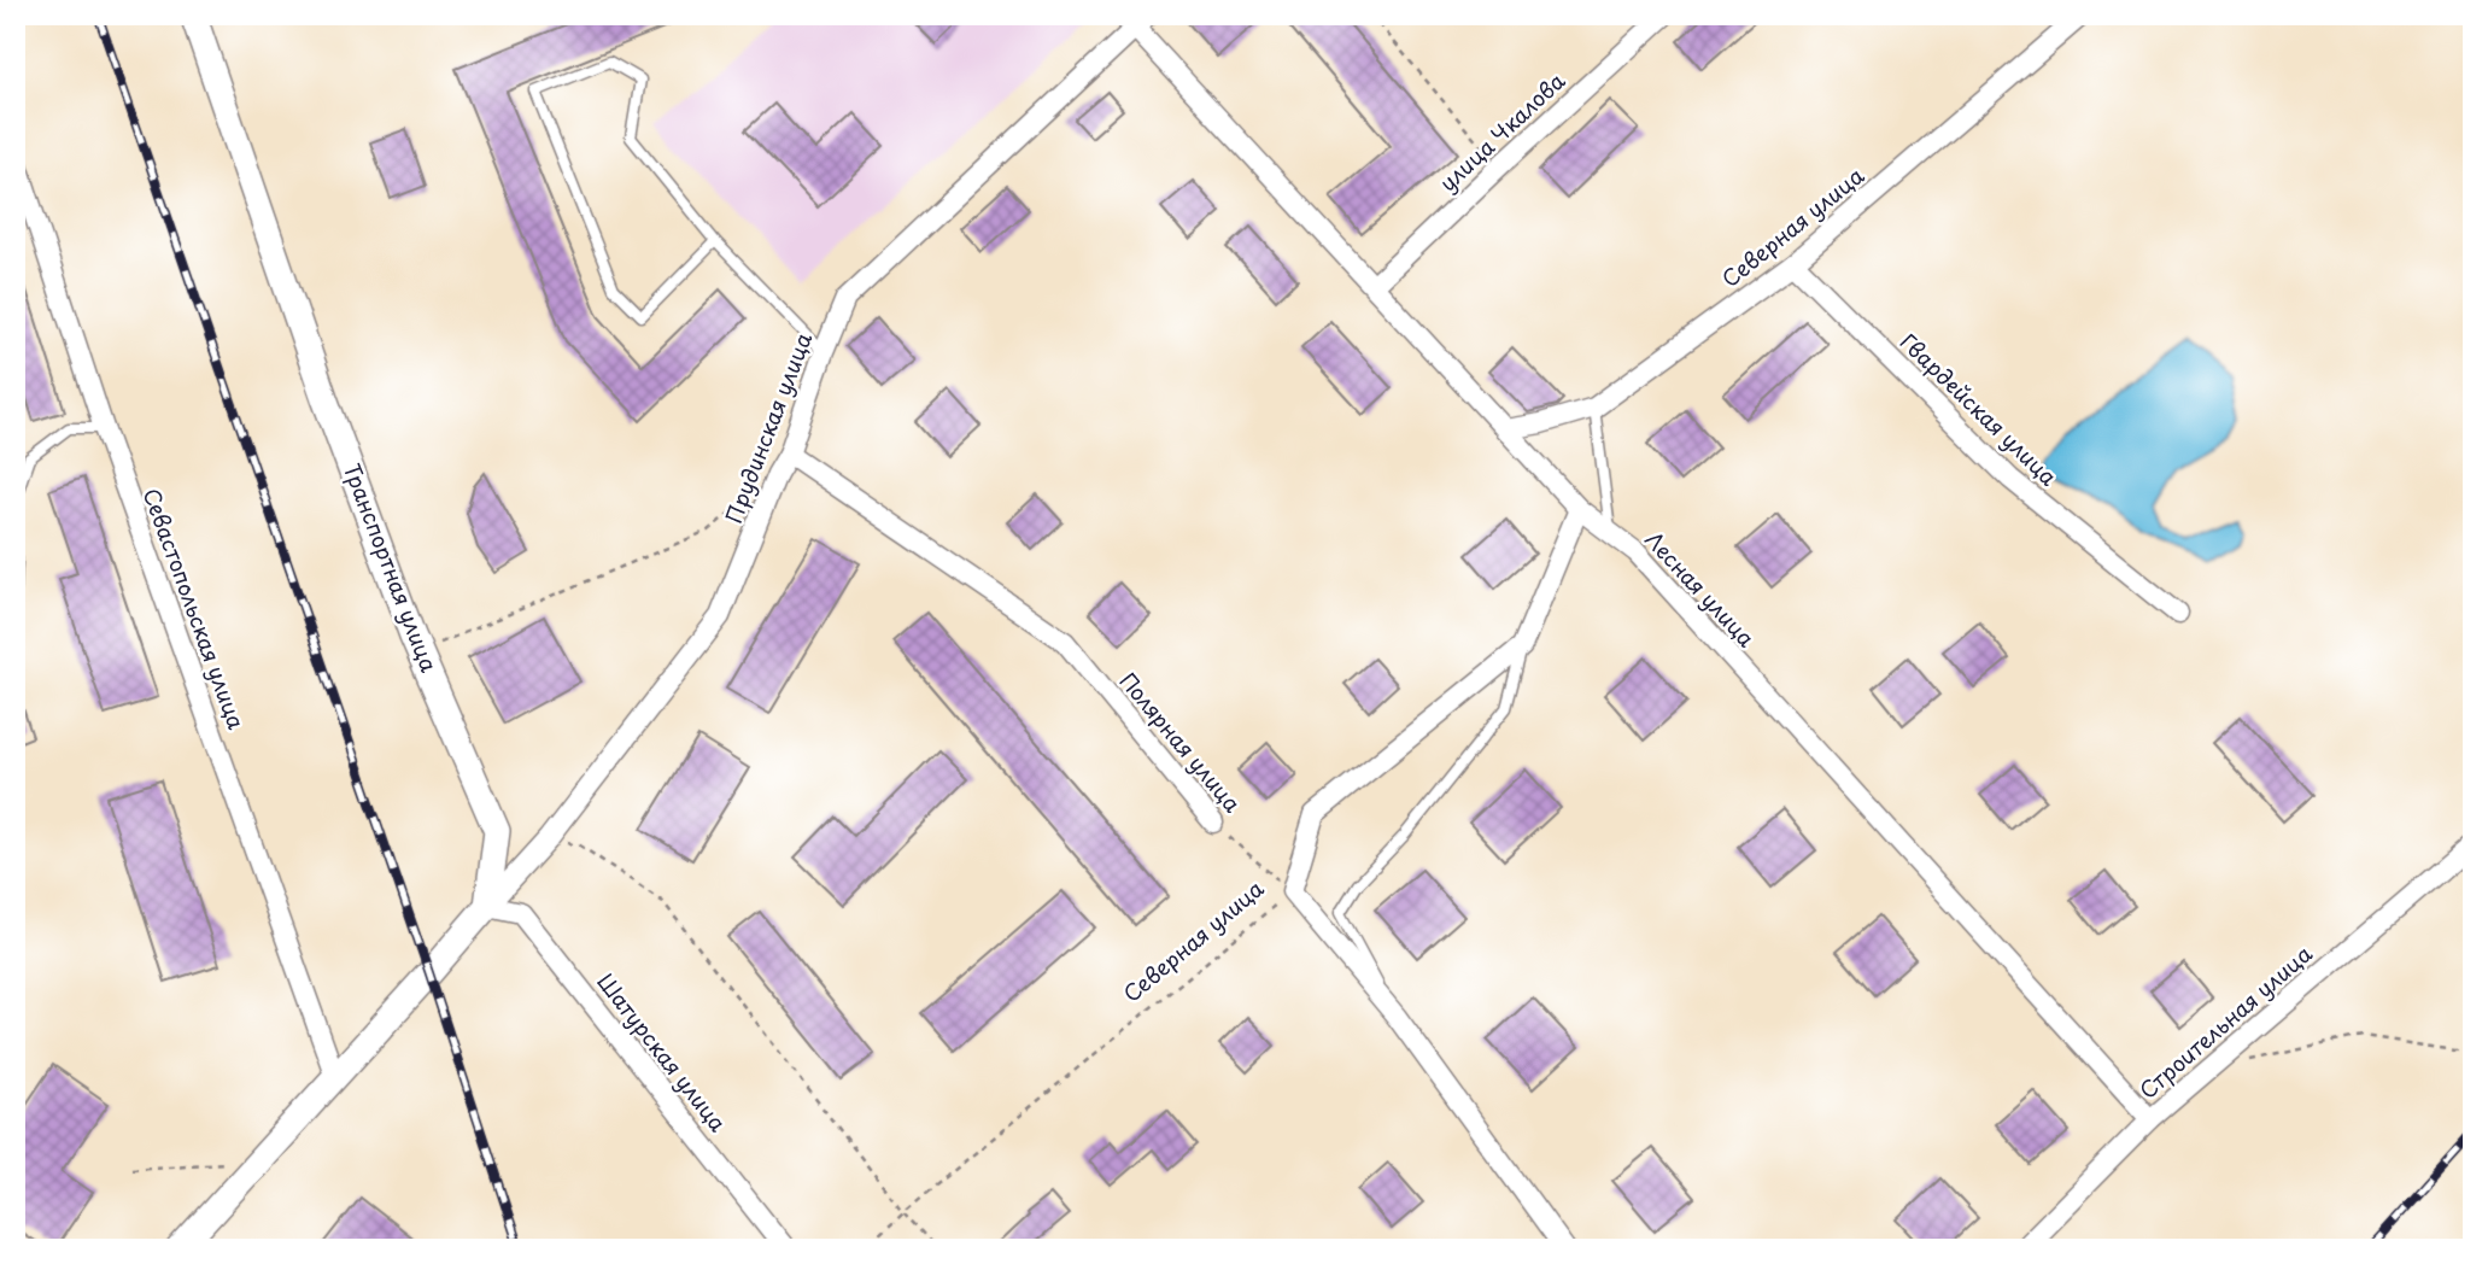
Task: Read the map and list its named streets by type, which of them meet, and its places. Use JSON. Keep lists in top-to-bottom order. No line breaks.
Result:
{"streets":{"street":["улица Чкалова","Северная улица","Гвардейская улица","Прудинская улица","Транспортная улица","Лесная улица","Севастопольская улица","Полярная улица","Строительная улица","Шатурская улица"]},"crossings":[["улица Чкалова","Лесная улица"],["Северная улица","Гвардейская улица"],["Северная улица","Лесная улица"],["Северная улица","Полярная улица"],["Прудинская улица","Транспортная улица"],["Прудинская улица","Лесная улица"],["Прудинская улица","Полярная улица"],["Прудинская улица","Шатурская улица"],["Транспортная улица","Шатурская улица"],["Лесная улица","Строительная улица"]]}
